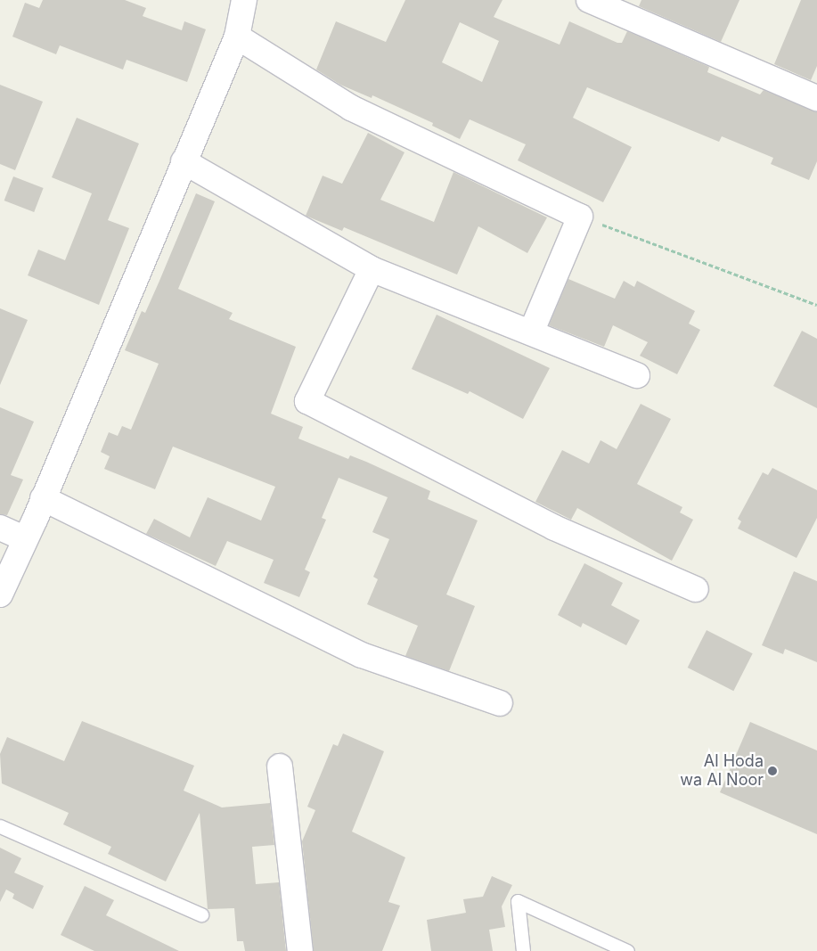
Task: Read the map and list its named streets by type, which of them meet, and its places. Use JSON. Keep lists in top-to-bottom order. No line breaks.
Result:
{"places":["Al Hoda wa Al Noor"]}
